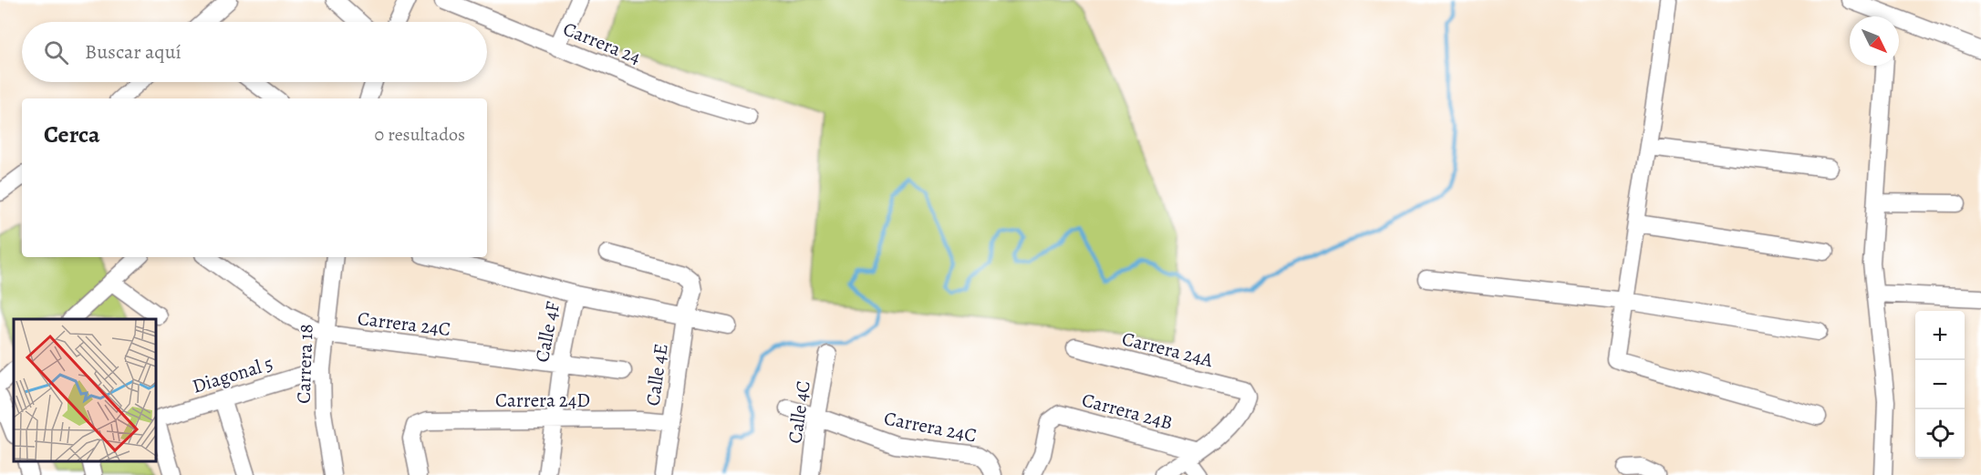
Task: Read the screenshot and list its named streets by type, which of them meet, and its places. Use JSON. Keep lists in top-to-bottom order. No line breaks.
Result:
{"streets":{"street":["Carrera 24","Carrera 24C","Calle 4F","Carrera 24A","Carrera 18","Diagonal 5","Calle 4E","Carrera 24D","Carrera 24B","Calle 4C"]},"crossings":[["Carrera 24C","Calle 4F"],["Carrera 24C","Carrera 18"],["Carrera 24C","Calle 4C"],["Calle 4F","Carrera 24D"],["Carrera 24A","Carrera 24B"],["Carrera 18","Diagonal 5"],["Calle 4E","Carrera 24D"]],"north":"bottom right","page":{"search":"Buscar aquí","heading":["Cerca","0 resultados"],"map_buttons":["+","−"]}}
